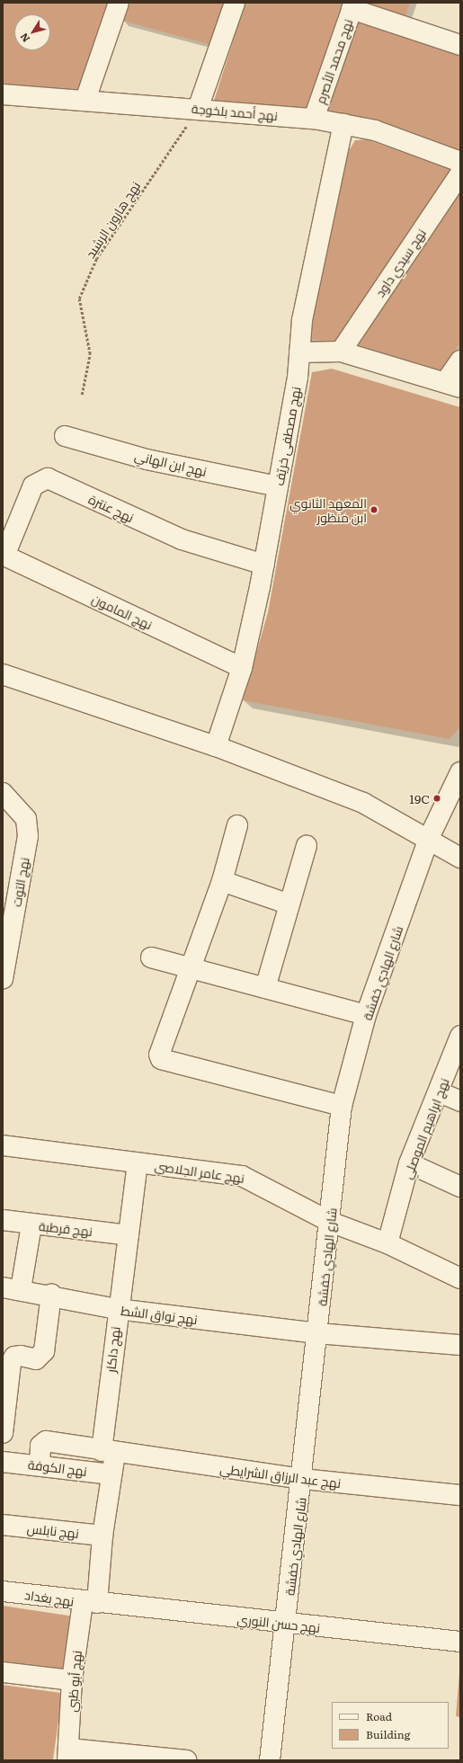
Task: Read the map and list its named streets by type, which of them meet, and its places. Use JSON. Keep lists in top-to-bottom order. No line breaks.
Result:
{"streets":{"street":["نهج محمد الأصرم","نهج أحمد بلخوجة","نهج سيدي داود","نهج مصطفى خريّف","نهج ابن الهاني","نهج عنترة","نهج المامون","نهج التوت","شارع الهادي خفشة","نهج ابراهيم الموصلي","نهج عامر الجلاصي","نهج قرطبة","نهج نواق الشط","نهج داكار","نهج الكوفة","نهج عبد الرزاق الشرايطي","نهج نابلس","نهج بغداد","نهج حسن النوري","نهج أبو ظبي"],"path":["نهج هارون الرشيد"]},"crossings":[["نهج محمد الأصرم","نهج أحمد بلخوجة"],["نهج أحمد بلخوجة","نهج هارون الرشيد"],["نهج أحمد بلخوجة","نهج مصطفى خريّف"],["نهج مصطفى خريّف","نهج ابن الهاني"],["نهج مصطفى خريّف","نهج عنترة"],["نهج مصطفى خريّف","نهج المامون"],["نهج عنترة","نهج المامون"],["شارع الهادي خفشة","نهج عامر الجلاصي"],["شارع الهادي خفشة","نهج نواق الشط"],["شارع الهادي خفشة","نهج عبد الرزاق الشرايطي"],["شارع الهادي خفشة","نهج حسن النوري"],["نهج ابراهيم الموصلي","نهج عامر الجلاصي"],["نهج عامر الجلاصي","نهج داكار"],["نهج قرطبة","نهج داكار"],["نهج نواق الشط","نهج داكار"],["نهج داكار","نهج عبد الرزاق الشرايطي"],["نهج داكار","نهج أبو ظبي"],["نهج الكوفة","نهج عبد الرزاق الشرايطي"],["نهج الكوفة","نهج أبو ظبي"],["نهج عبد الرزاق الشرايطي","نهج أبو ظبي"],["نهج نابلس","نهج أبو ظبي"],["نهج بغداد","نهج حسن النوري"],["نهج بغداد","نهج أبو ظبي"],["نهج حسن النوري","نهج أبو ظبي"]],"places":["المعهد الثانوي ابن منظور","19C"],"legend":["Road","Building"],"north":"bottom left"}
